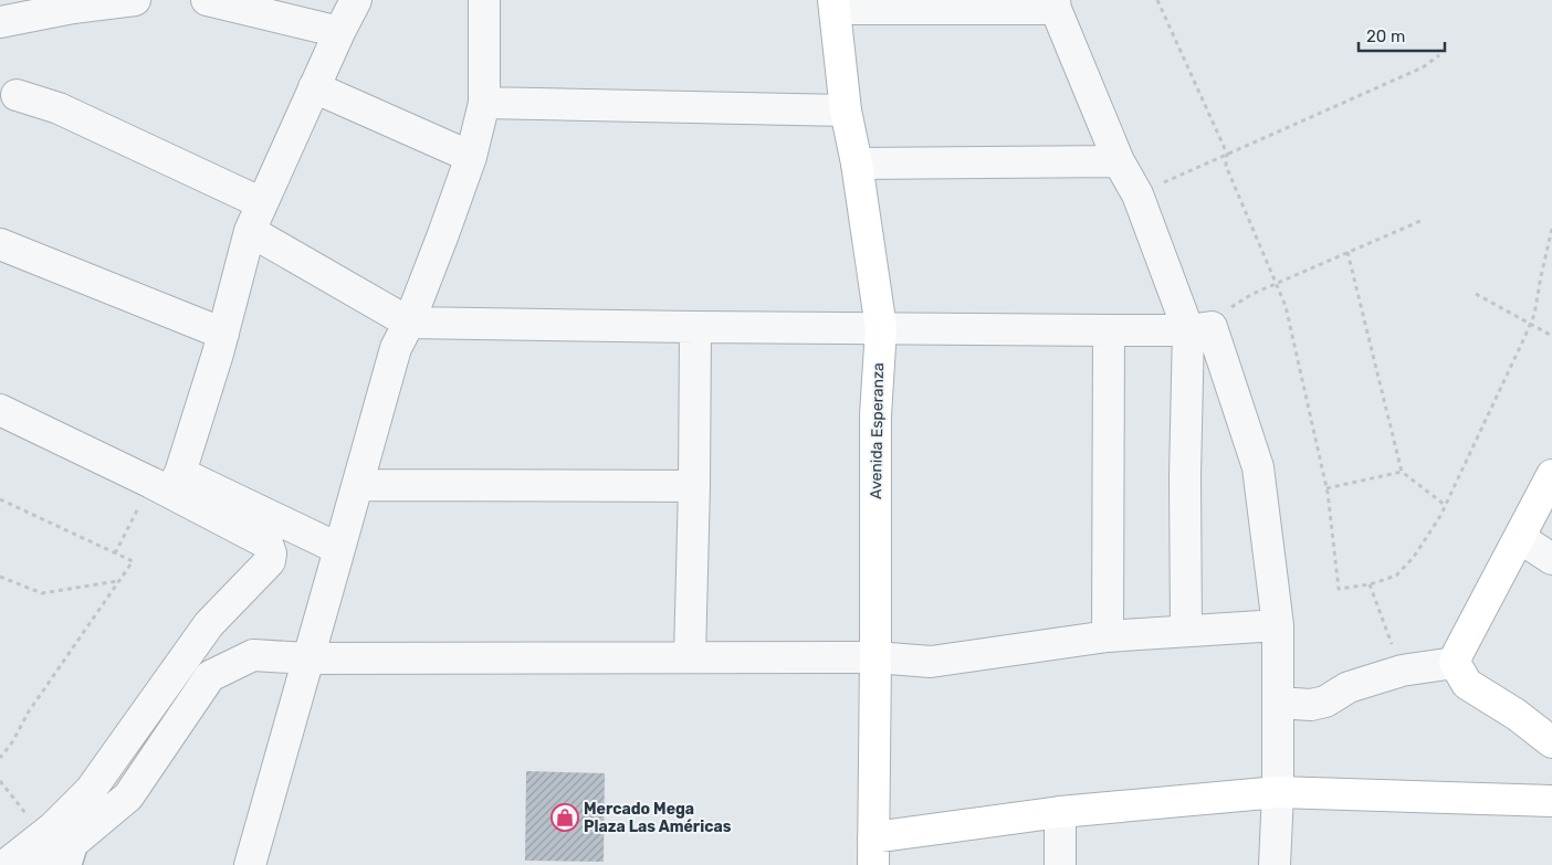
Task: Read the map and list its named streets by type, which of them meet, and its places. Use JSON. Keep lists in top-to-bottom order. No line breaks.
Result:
{"streets":{"street":["Avenida Esperanza"]},"places":{"shop":["Mercado Mega Plaza Las Américas"]},"scale_bar":"20 m"}
